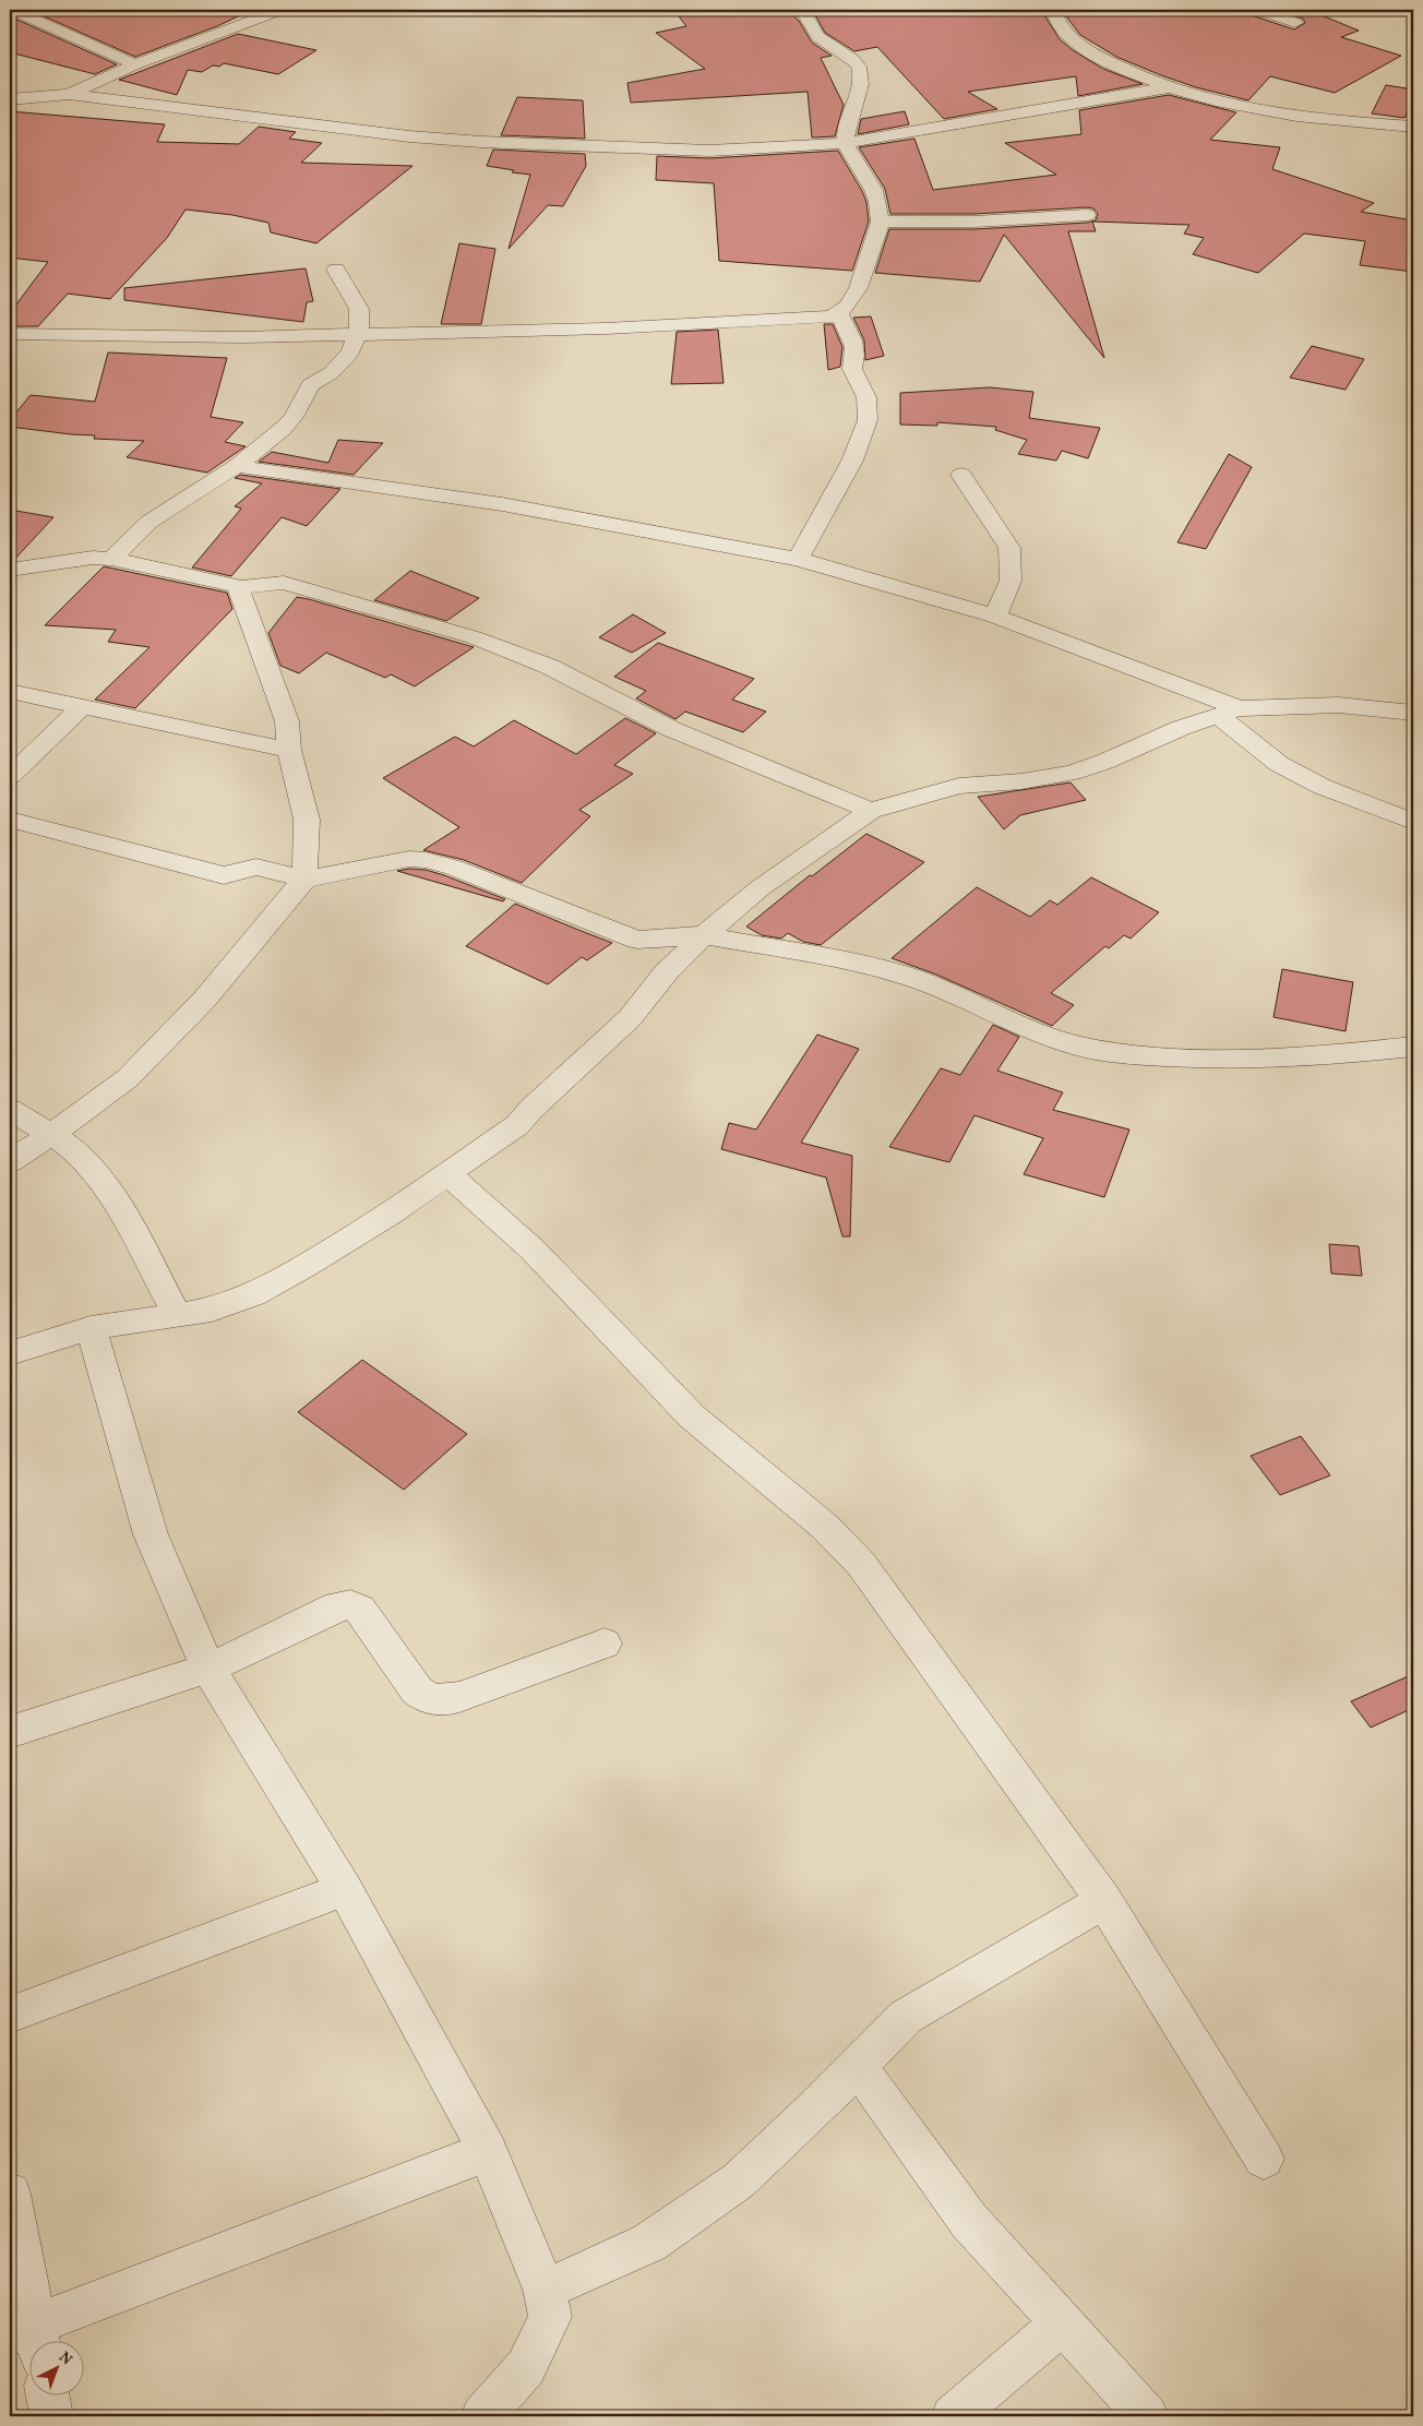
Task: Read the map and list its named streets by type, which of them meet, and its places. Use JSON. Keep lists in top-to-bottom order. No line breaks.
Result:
{"north":"top right"}
